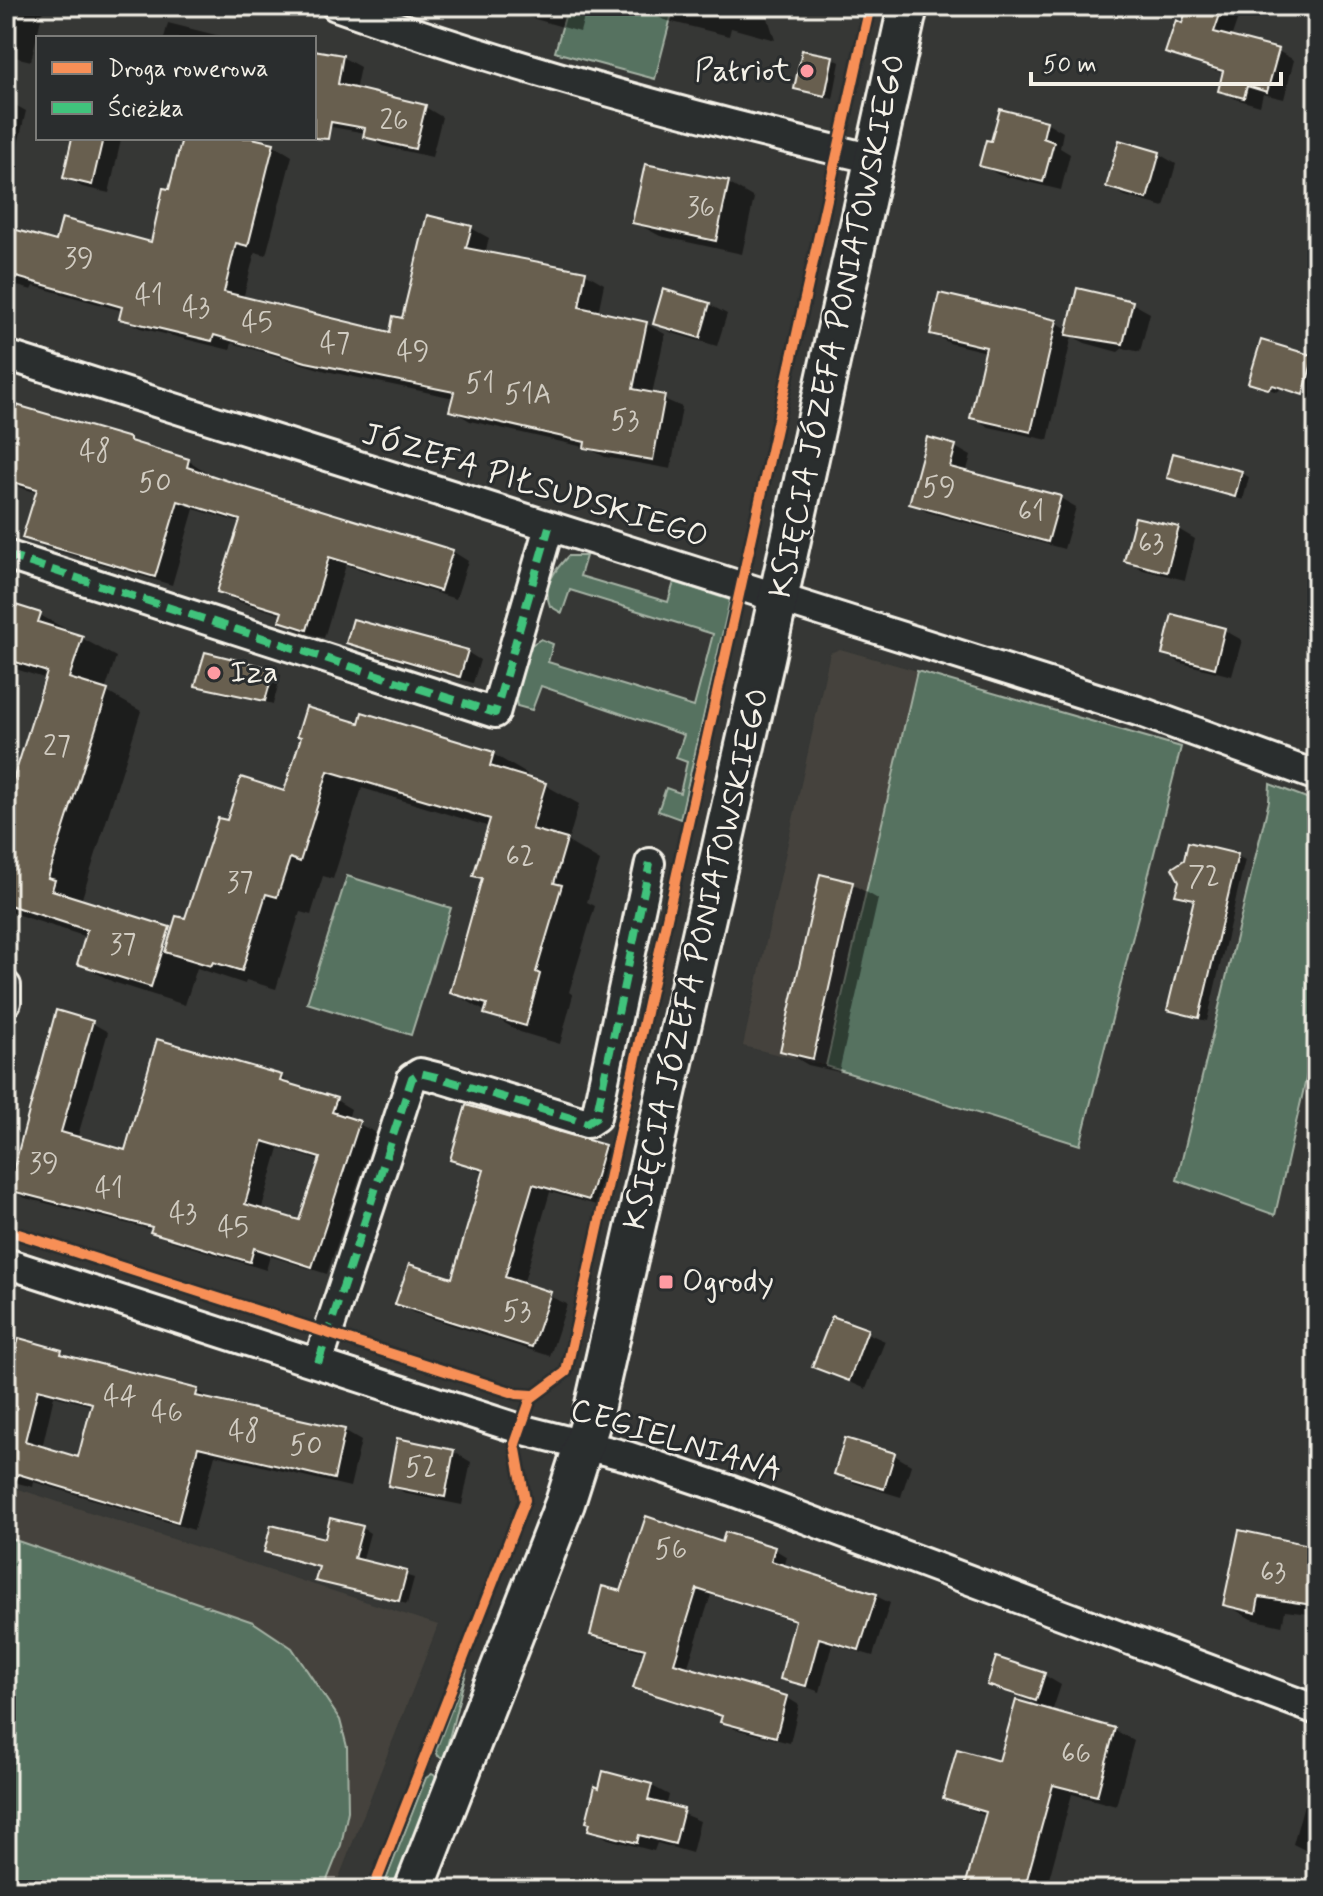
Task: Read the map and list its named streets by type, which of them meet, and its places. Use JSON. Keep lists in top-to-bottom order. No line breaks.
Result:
{"streets":{"street":["KSIĘCIA JÓZEFA PONIATOWSKIEGO","JÓZEFA PIŁSUDSKIEGO","CEGIELNIANA"]},"crossings":[["KSIĘCIA JÓZEFA PONIATOWSKIEGO","JÓZEFA PIŁSUDSKIEGO"],["KSIĘCIA JÓZEFA PONIATOWSKIEGO","CEGIELNIANA"]],"places":{"other":["Patriot","Iza"],"transit":["Ogrody"]},"house_numbers":["26","36","39","41","43","45","47","49","51","51A","53","48","50","59","61","63","27","62","72","37","37","39","41","43","45","53","44","46","48","50","52","56","63","66"],"legend":["Droga rowerowa","Ścieżka"],"scale_bar":"50 m"}
